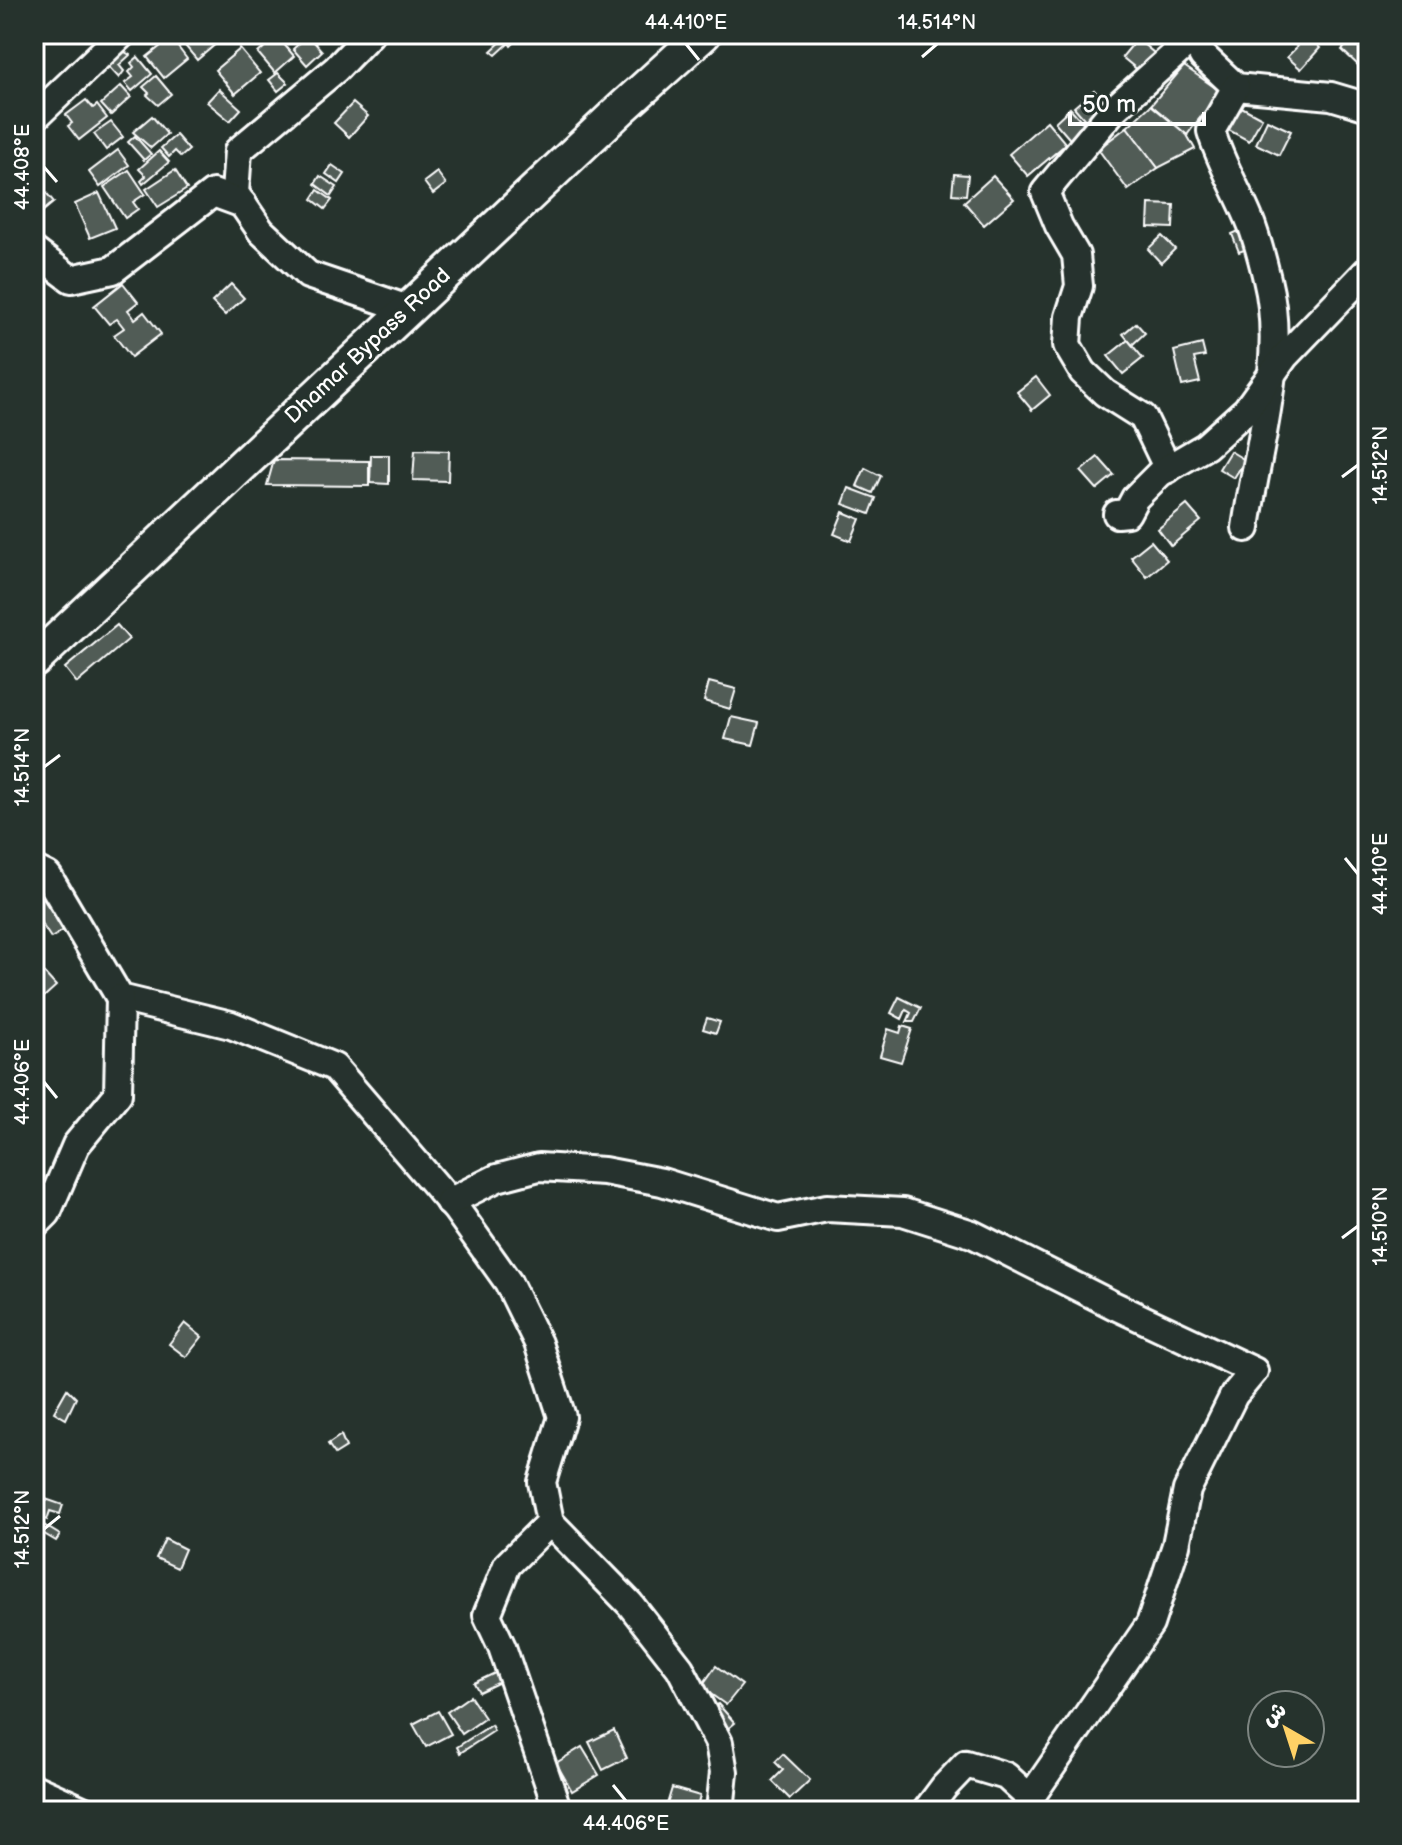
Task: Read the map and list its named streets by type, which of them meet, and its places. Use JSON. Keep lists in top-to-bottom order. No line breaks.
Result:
{"streets":{"main road":["Dhamar Bypass Road"]},"scale_bar":"50 m","north":"top left","coordinates":["44.410°E","14.514°N","44.408°E","14.512°N","44.406°E","14.510°N"]}
